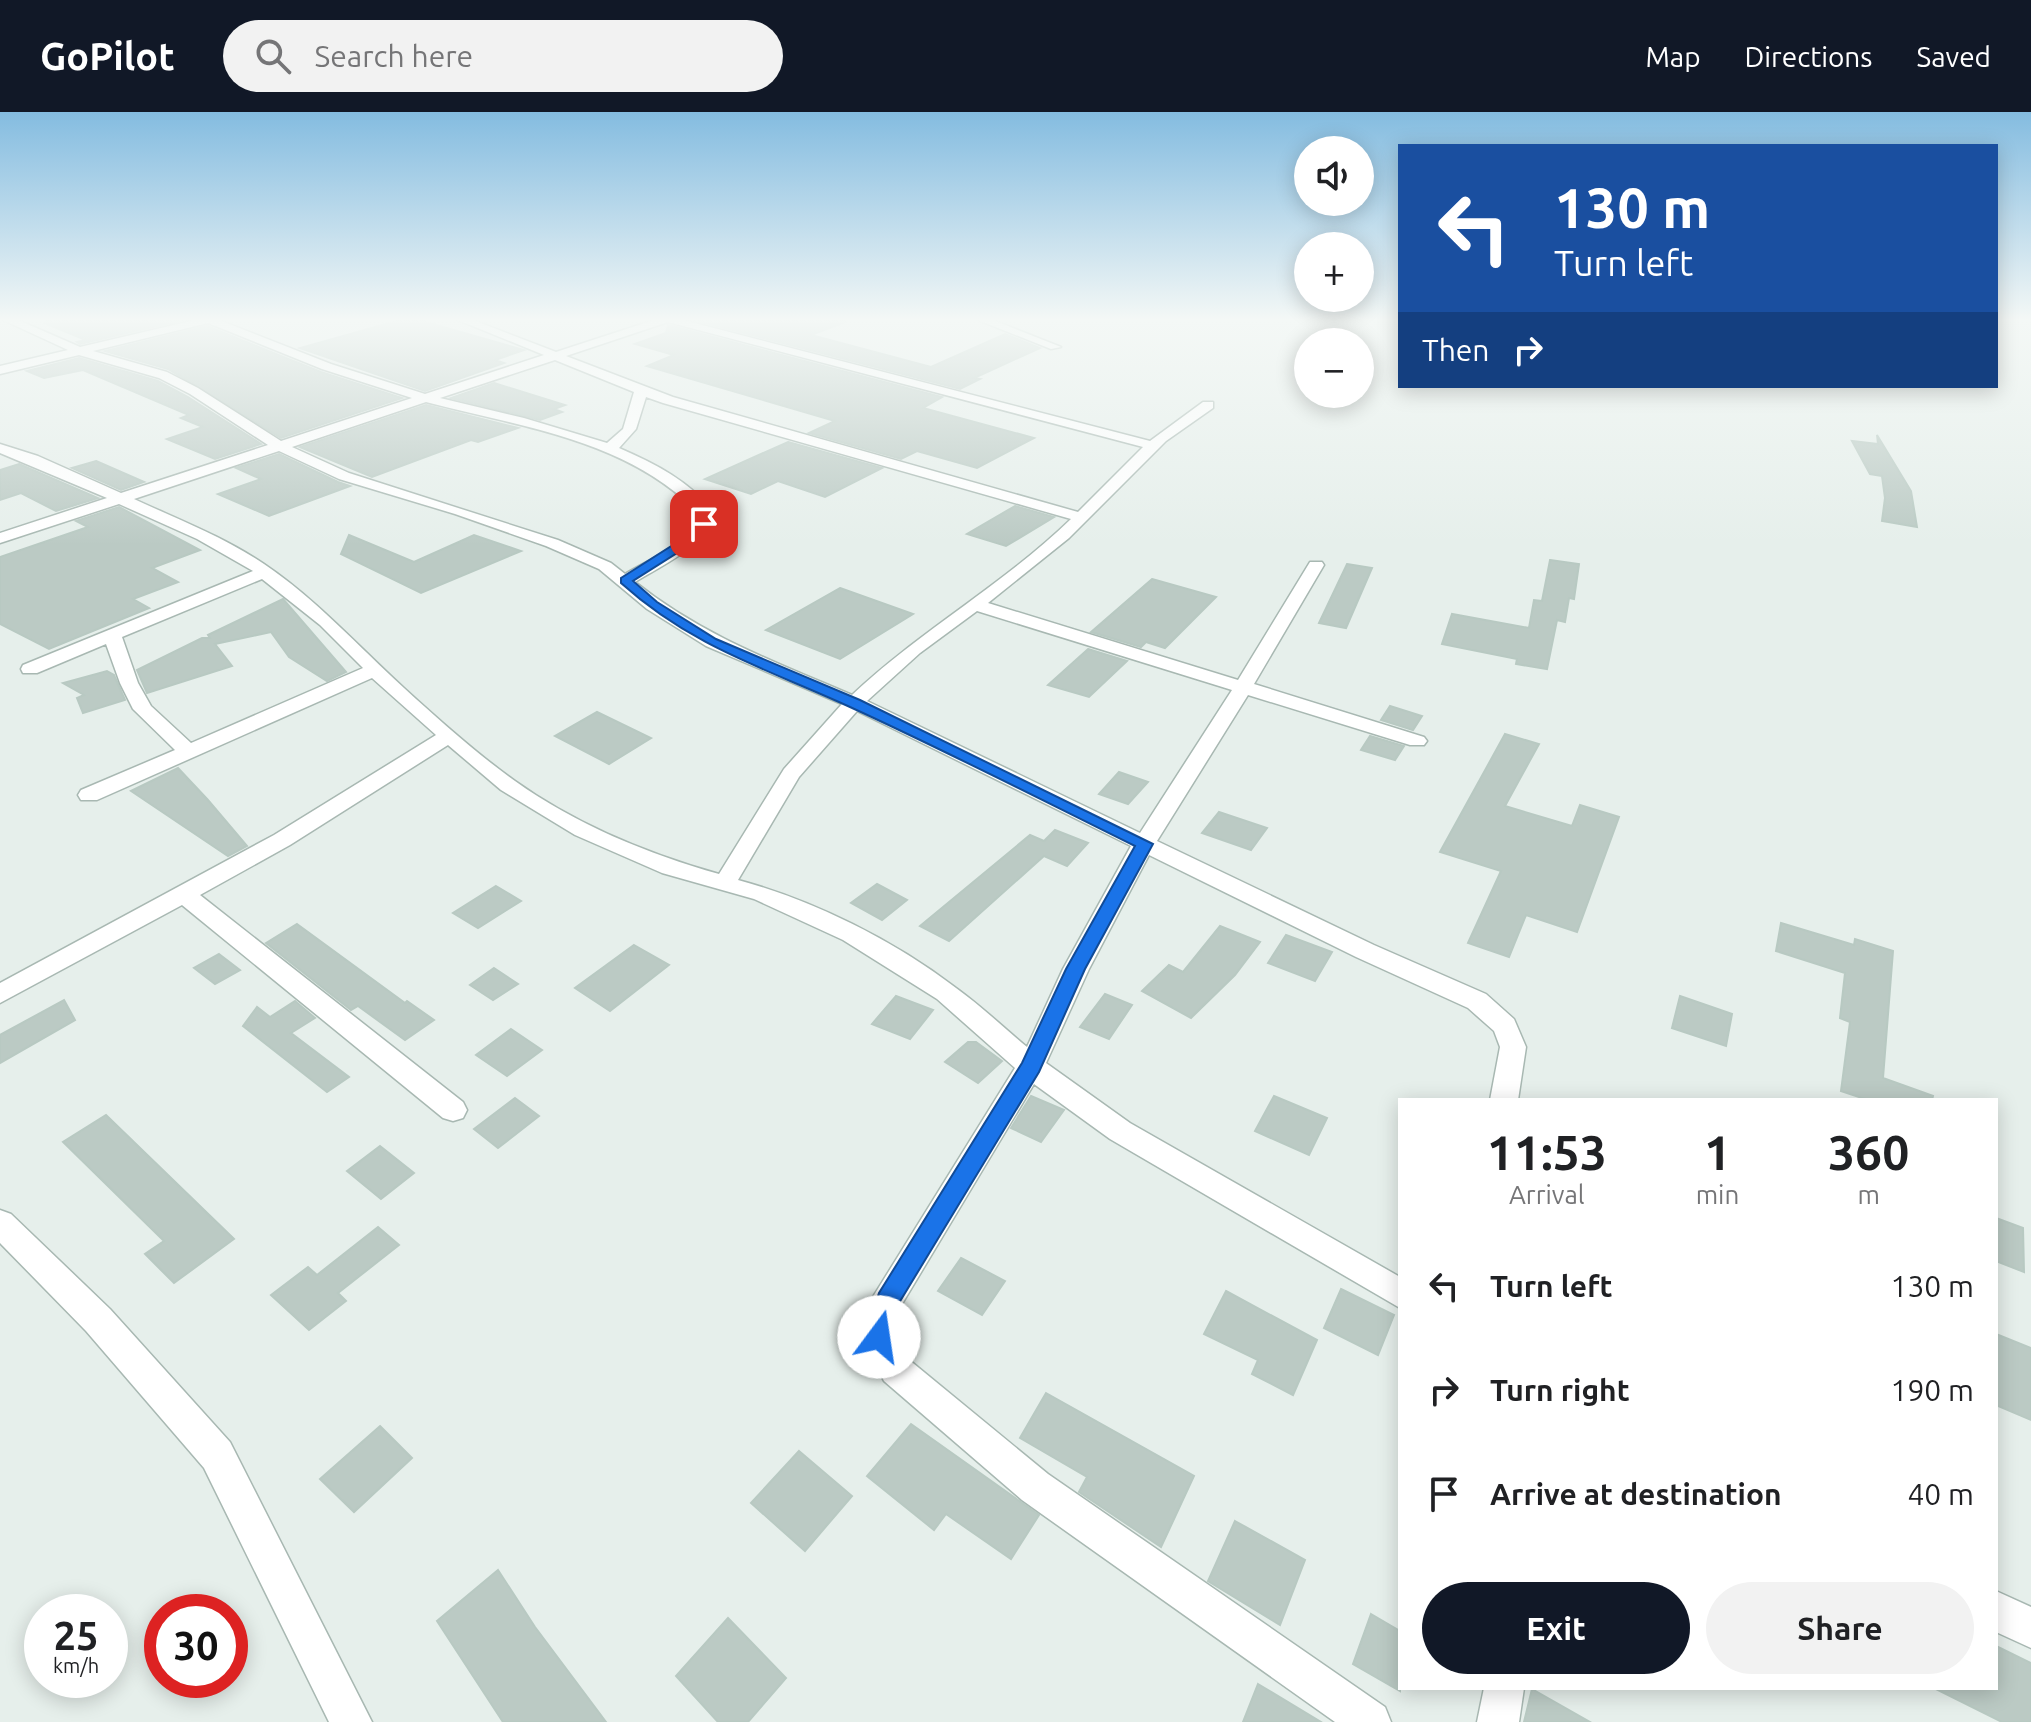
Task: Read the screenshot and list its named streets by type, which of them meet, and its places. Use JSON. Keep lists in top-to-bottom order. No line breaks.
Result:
{"page":{"header":"GoPilot","search":"Search here","nav":["Map","Directions","Saved"],"map_buttons":["+","−"],"turn":["130 m","Turn left"],"then":"Then","eta":["11:53","Arrival","1","min","360","m"],"list":[{"name":"Turn left","value":"130 m"},{"name":"Turn right","value":"190 m"},{"name":"Arrive at destination","value":"40 m"}],"buttons":["Exit","Share"],"speed":"25 km/h","limit":"30"}}
